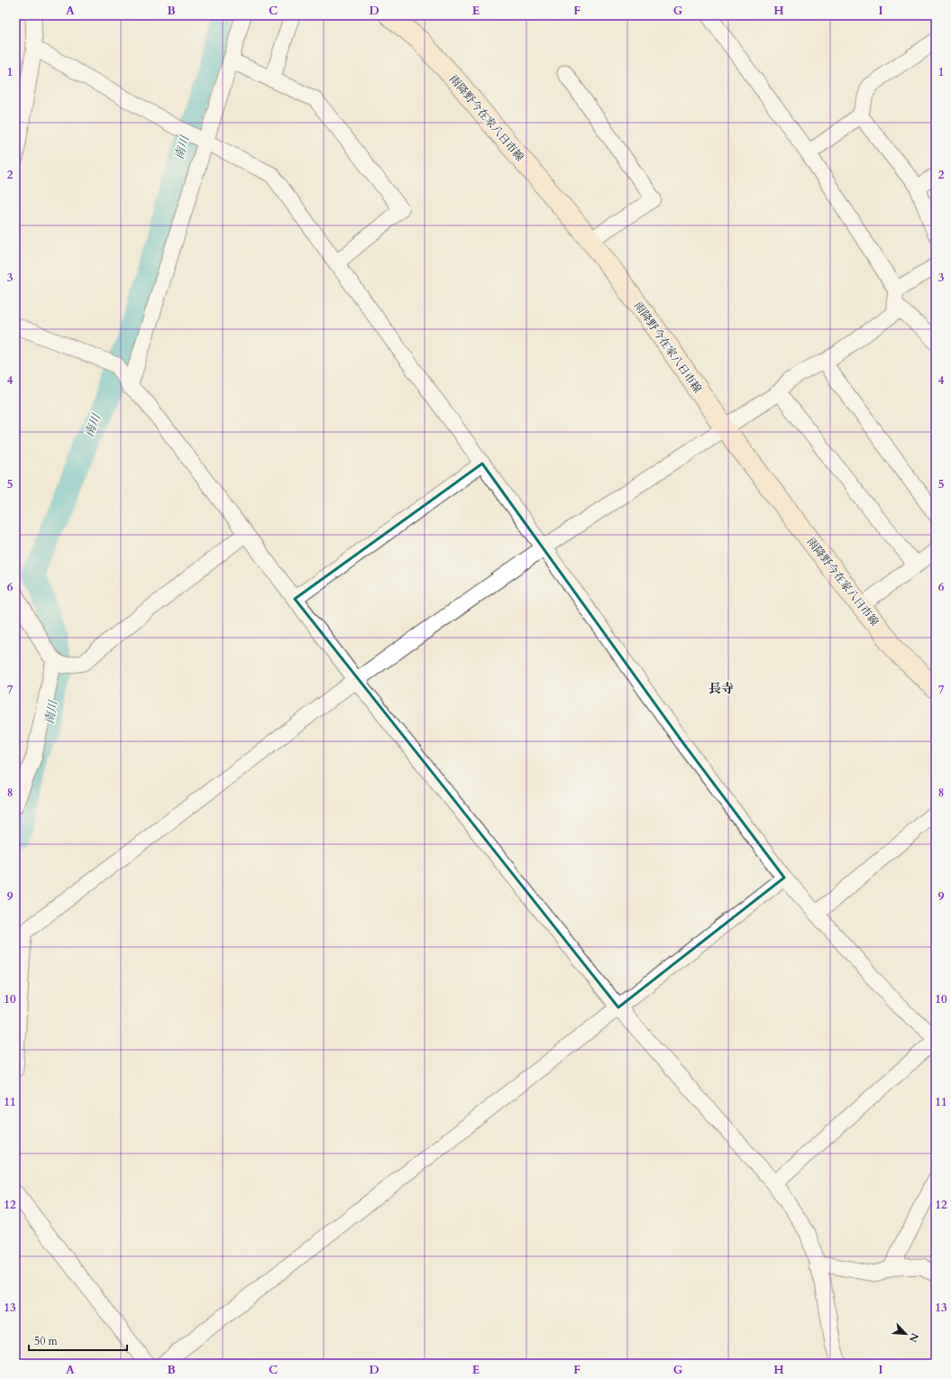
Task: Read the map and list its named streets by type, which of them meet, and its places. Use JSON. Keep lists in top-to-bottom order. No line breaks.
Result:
{"streets":{"main road":["雨降野今在家八日市線"]},"districts":["長寺"],"water":["南川"],"scale_bar":"50 m","north":"bottom right","grid":{"columns":["A","B","C","D","E","F","G","H","I"],"rows":["1","2","3","4","5","6","7","8","9","10","11","12","13"]}}
